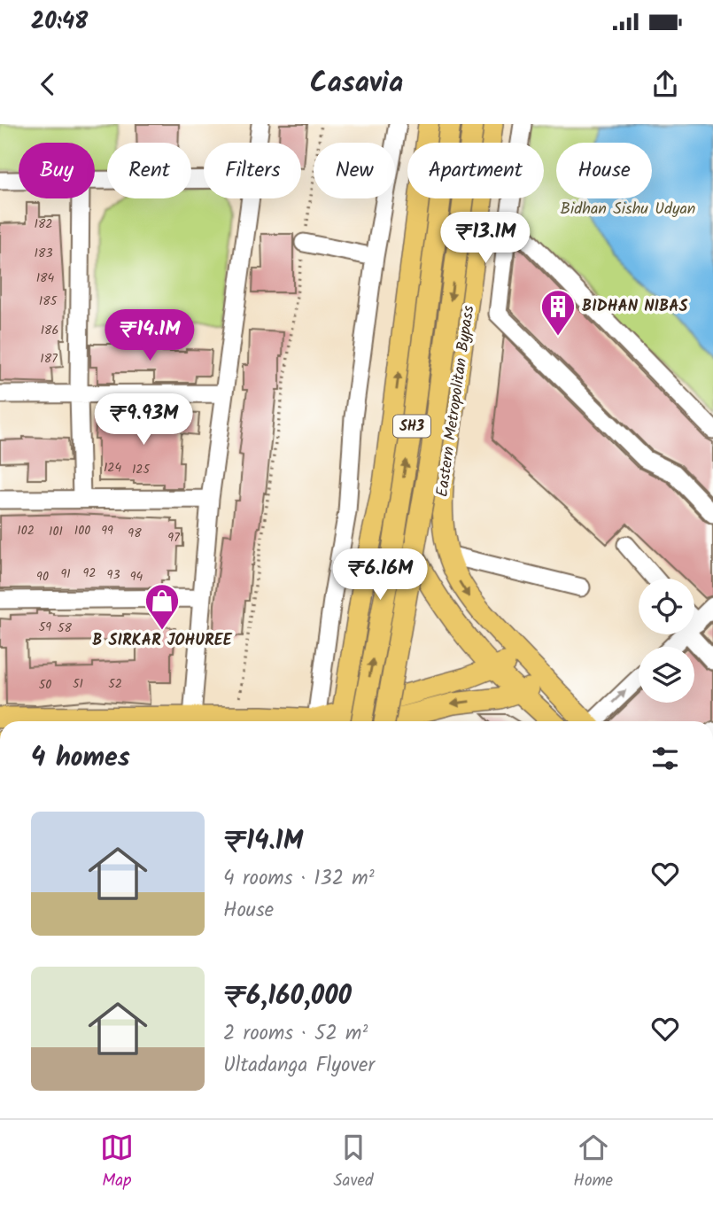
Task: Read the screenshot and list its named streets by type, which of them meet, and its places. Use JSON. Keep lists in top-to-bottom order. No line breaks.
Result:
{"streets":{"main road":["Eastern Metropolitan Bypass","SH3"]},"parks":["Bidhan Sishu Udyan"],"places":{"building":["BIDHAN NIBAS"],"shop":["B SIRKAR JOHUREE"]},"house_numbers":["182","183","184","185","186","187","124","125","102","100","99","101","98","97","92","91","93","90","94","59","58","51","52","50"],"page":{"status":"20:48","header":"Casavia","chip":["Buy","Rent","Filters","New","Apartment","House"],"price":["₹13.1M","₹14.1M","₹9.93M","₹6.16M"],"heading":"4 homes","list":[{"name":"₹14.1M","note":"4 rooms · 132 m² · House"},{"name":"₹6,160,000","note":"2 rooms · 52 m² · Ultadanga Flyover"}],"tabs":["Map","Saved","Home"]}}
